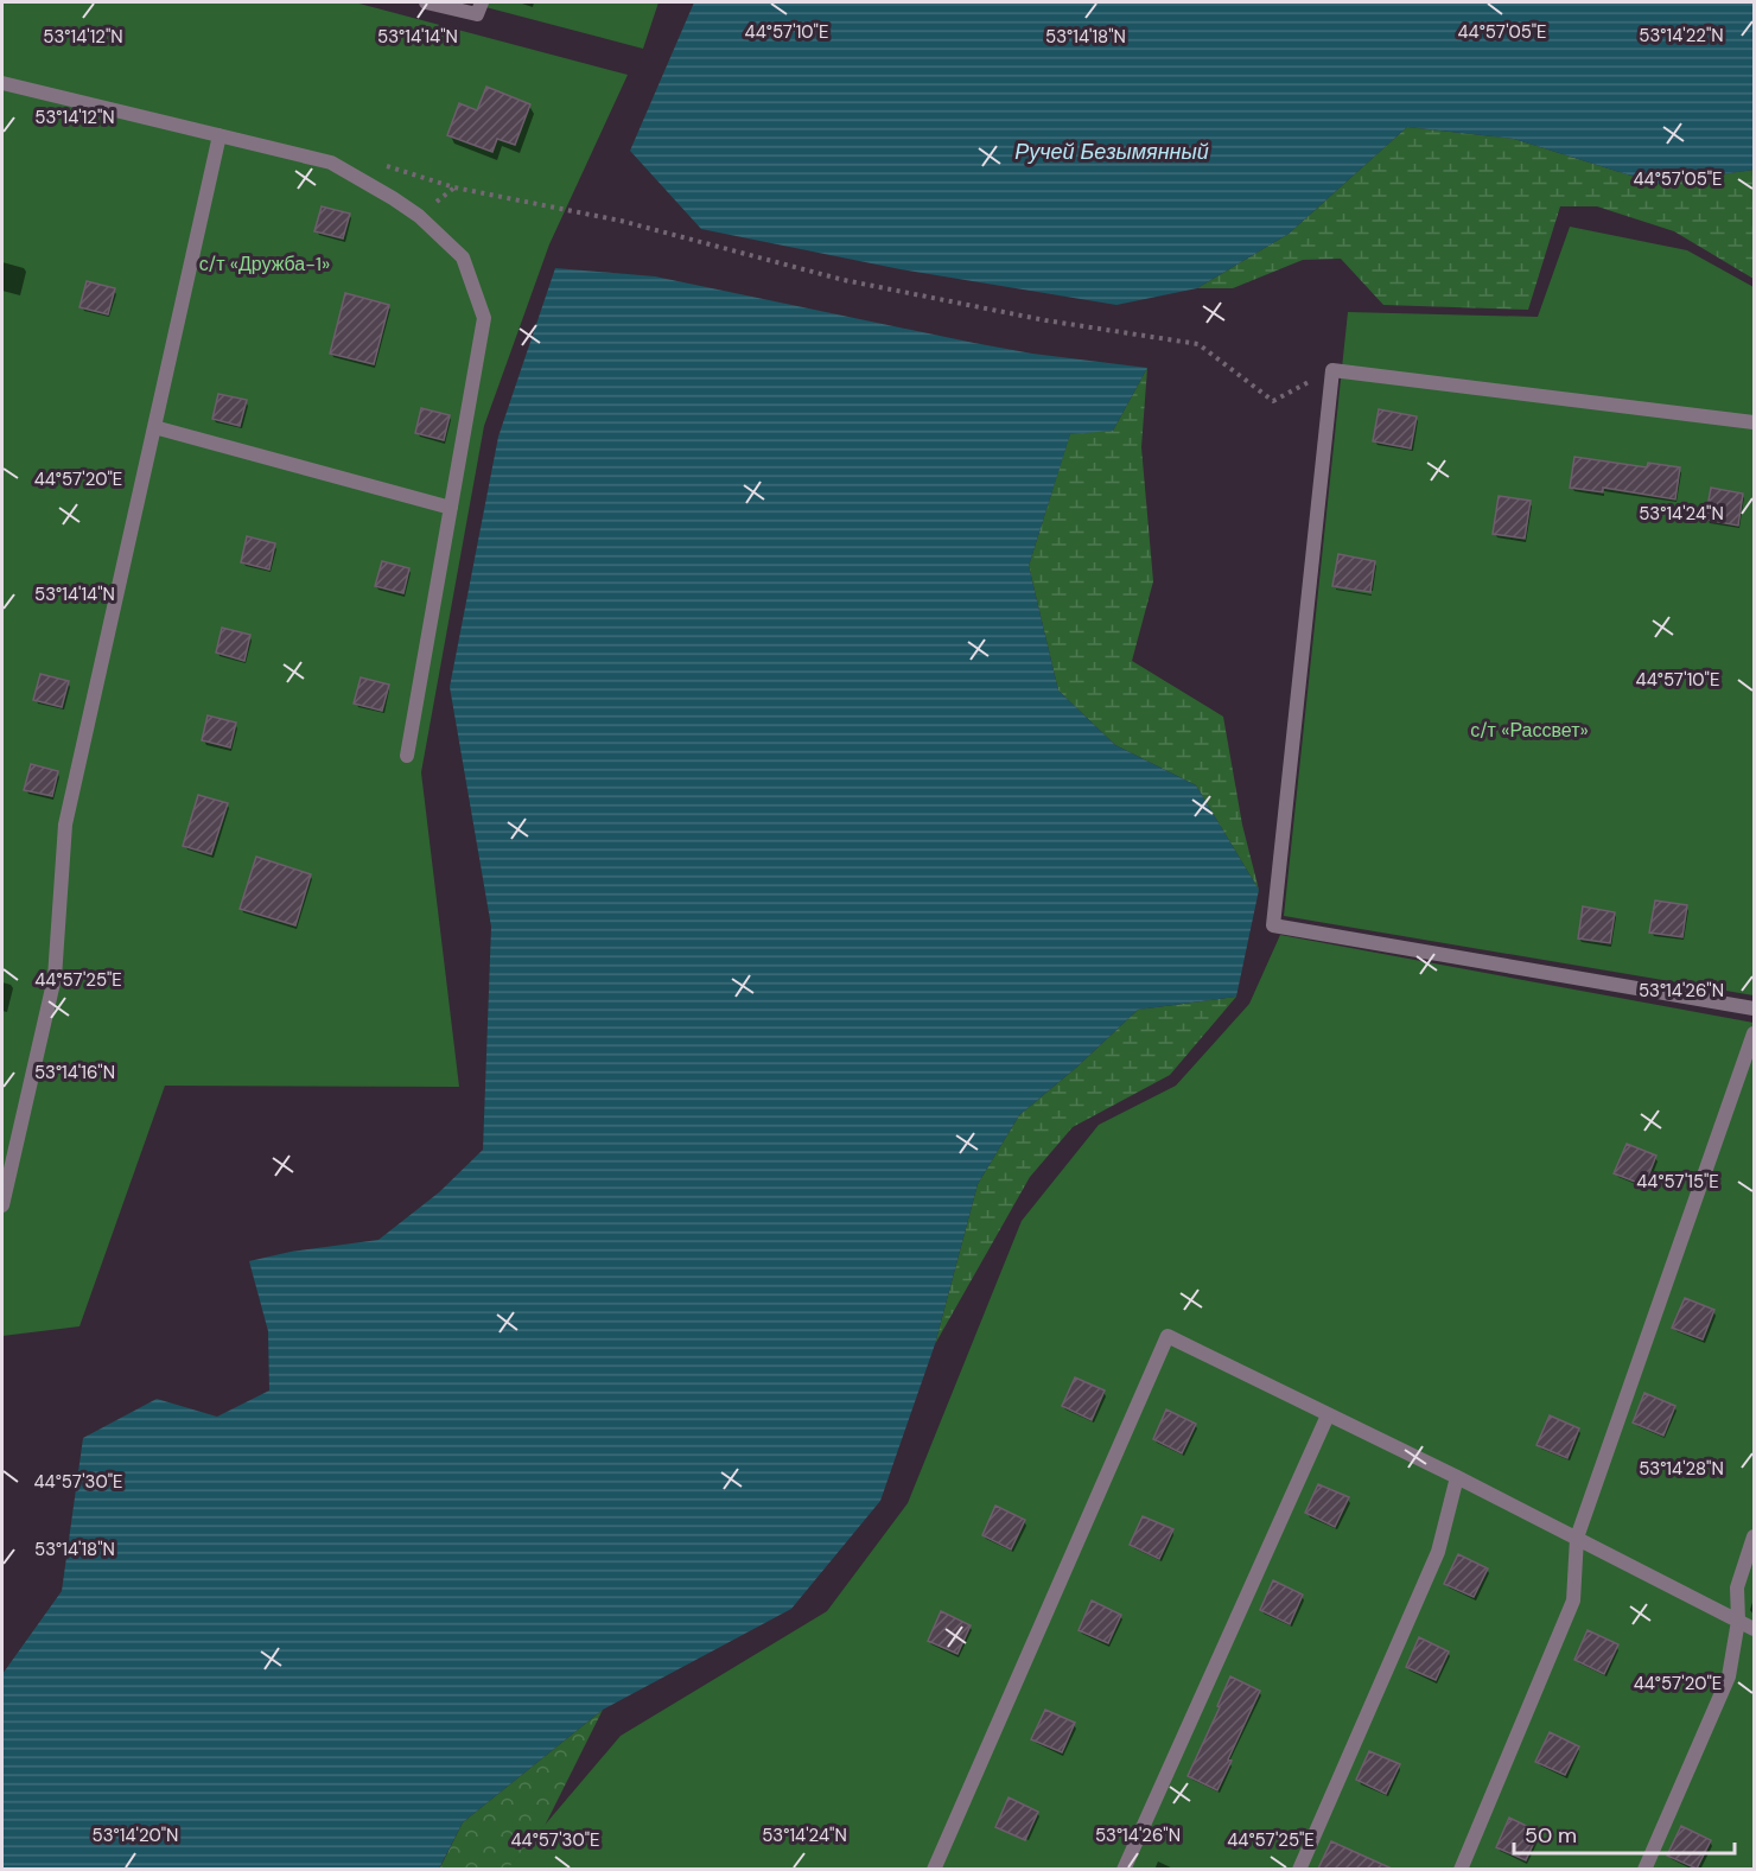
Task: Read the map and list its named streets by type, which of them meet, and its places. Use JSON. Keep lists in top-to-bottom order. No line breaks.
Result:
{"water":["Ручей Безымянный"],"parks":["с/т «Дружба-1»","с/т «Рассвет»"],"scale_bar":"50 m","coordinates":["44°57'10\"E","44°57'05\"E","53°14'22\"N","53°14'12\"N","53°14'14\"N","53°14'18\"N","44°57'20\"E","53°14'24\"N","44°57'25\"E","53°14'26\"N","53°14'16\"N","44°57'15\"E","53°14'28\"N","44°57'30\"E","53°14'20\"N"]}
